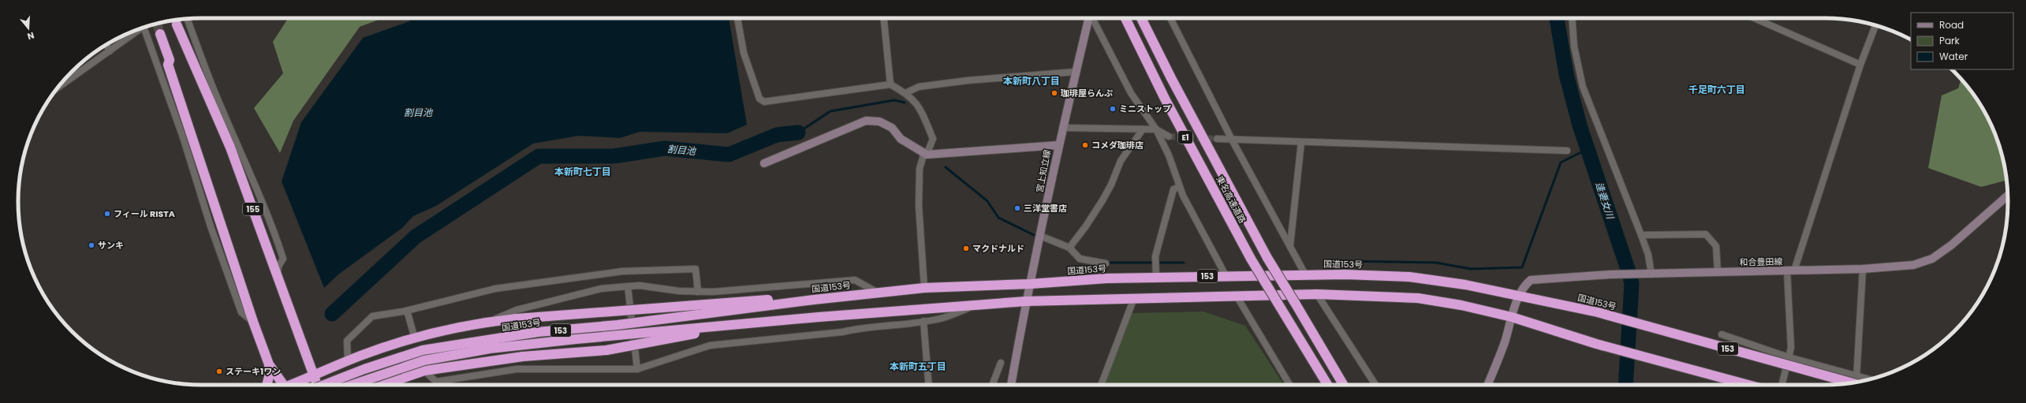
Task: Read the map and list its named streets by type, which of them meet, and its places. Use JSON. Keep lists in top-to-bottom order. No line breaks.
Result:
{"streets":{"highway":["E1","東名高速道路","155","国道153号","153"],"main road":["宮上知立線","和合豊田線"]},"crossings":[["宮上知立線","国道153号"],["宮上知立線","153"],["155","153"],["和合豊田線","国道153号"],["和合豊田線","153"],["国道153号","153"]],"districts":["本新町八丁目","千足町六丁目","本新町七丁目","本新町五丁目"],"water":["割目池","逢妻女川"],"places":["珈琲屋らんぷ","ミニストップ","コメダ珈琲店","三洋堂書店","フィール RISTA","サンキ","マクドナルド","ステーキ1ワン"],"legend":["Road","Park","Water"],"north":"bottom"}
